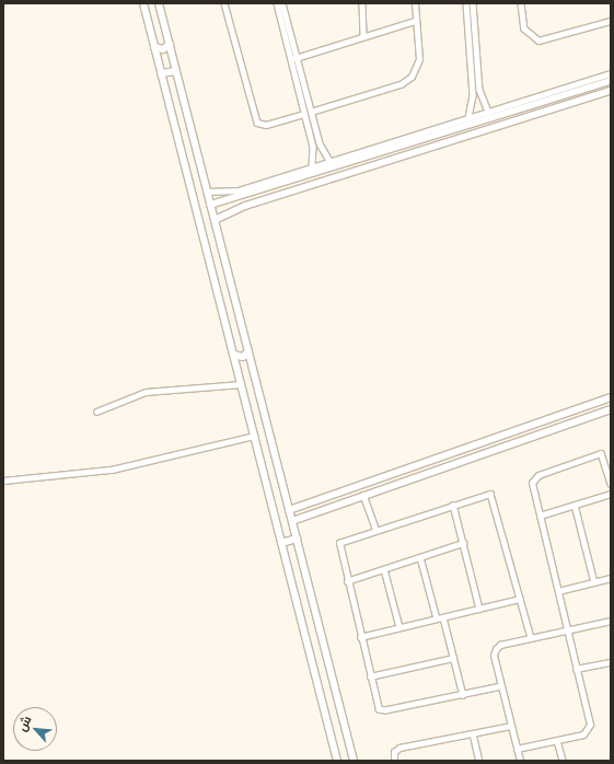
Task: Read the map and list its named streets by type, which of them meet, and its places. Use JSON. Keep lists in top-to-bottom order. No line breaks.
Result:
{"north":"top left"}
